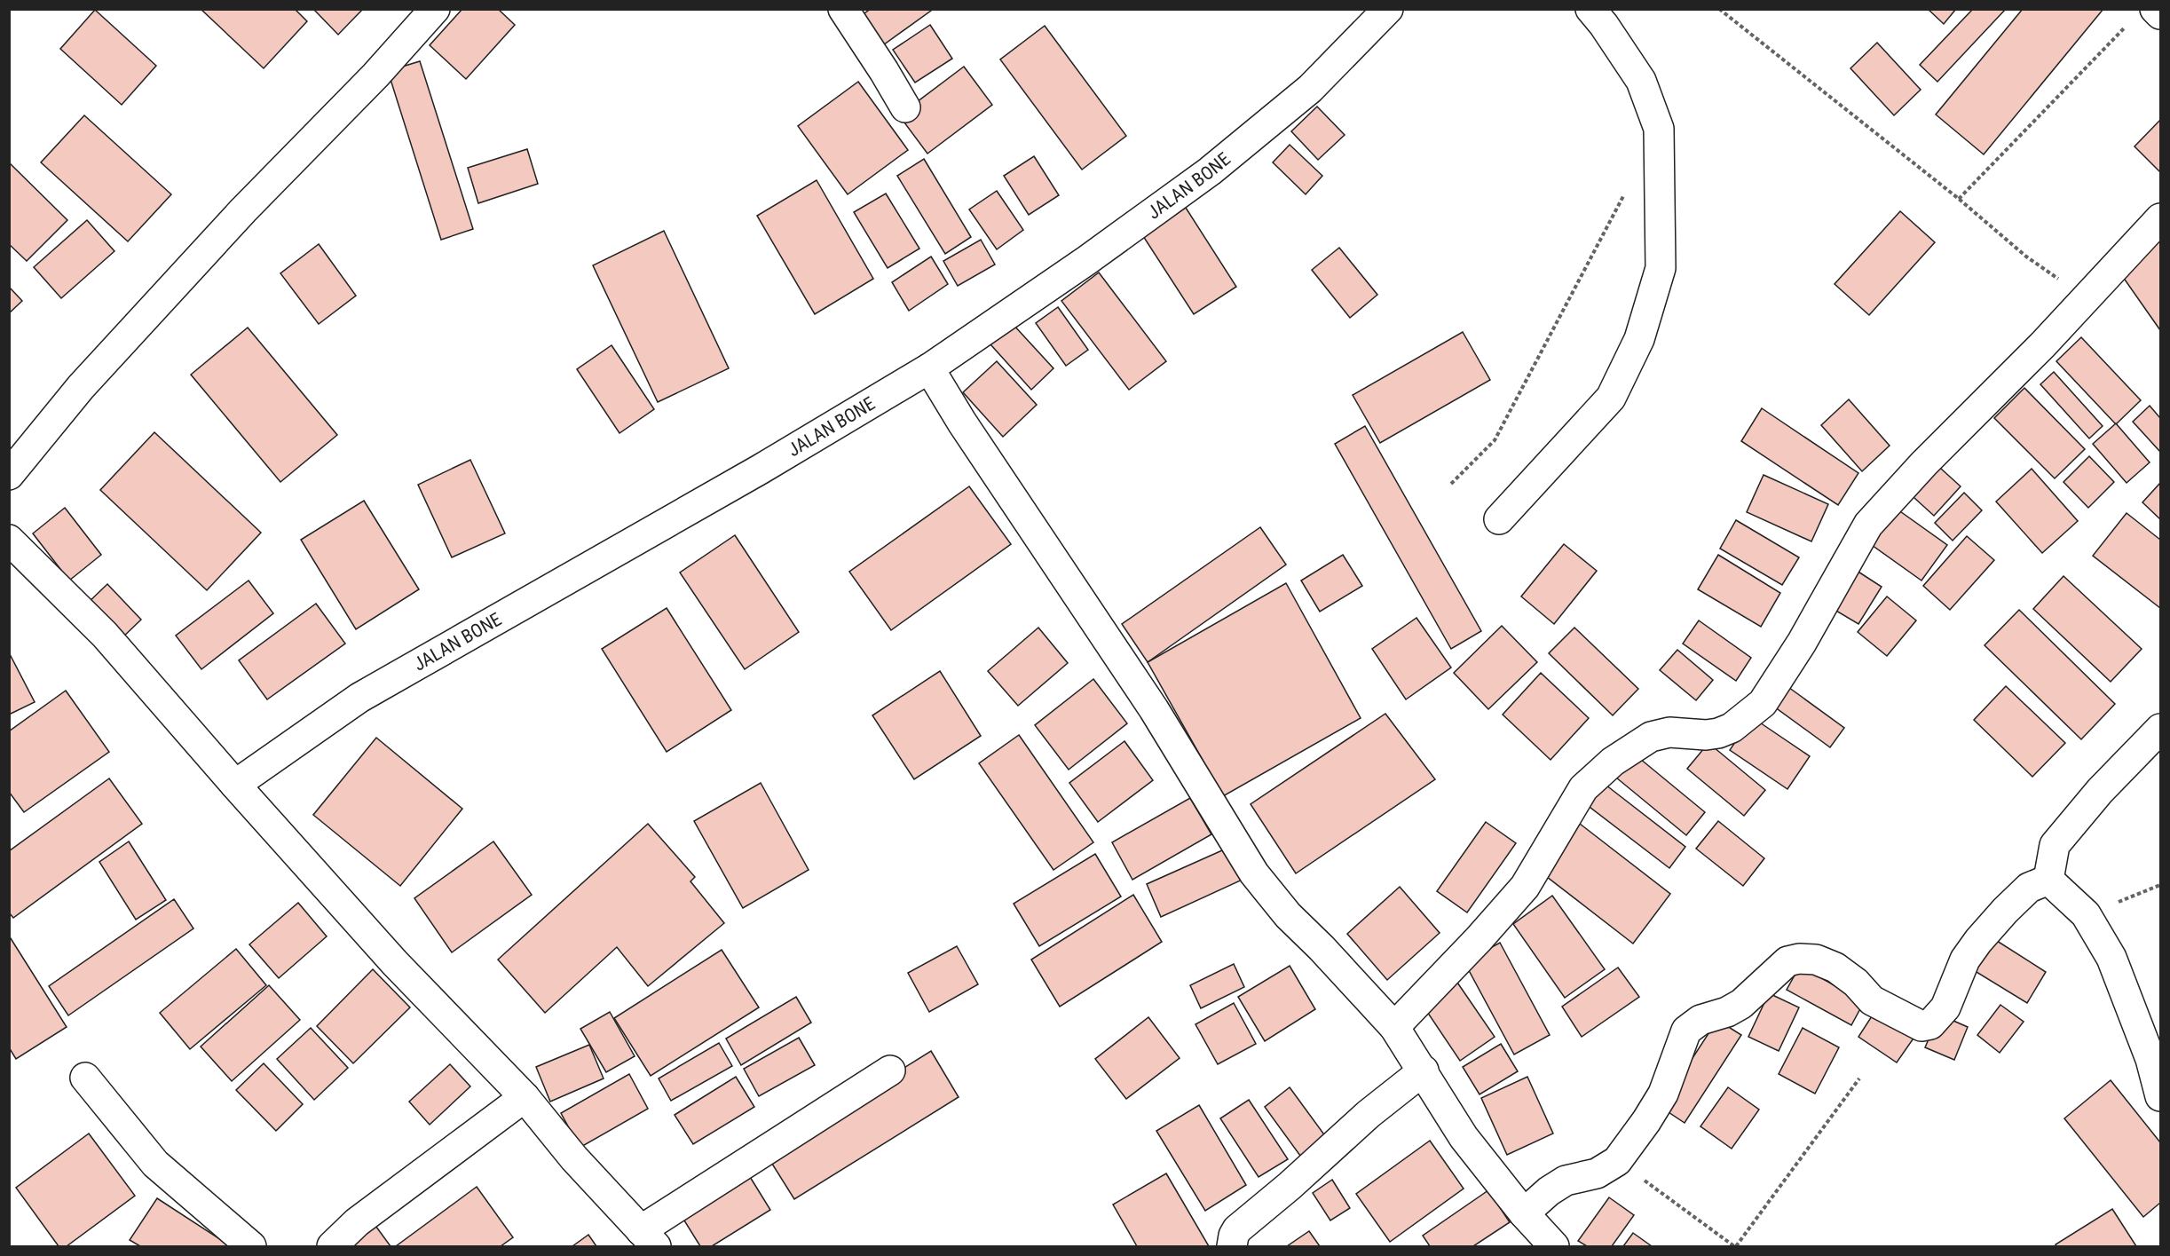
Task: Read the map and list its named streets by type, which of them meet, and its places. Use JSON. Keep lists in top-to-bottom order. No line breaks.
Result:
{"streets":{"street":["JALAN BONE"]}}
